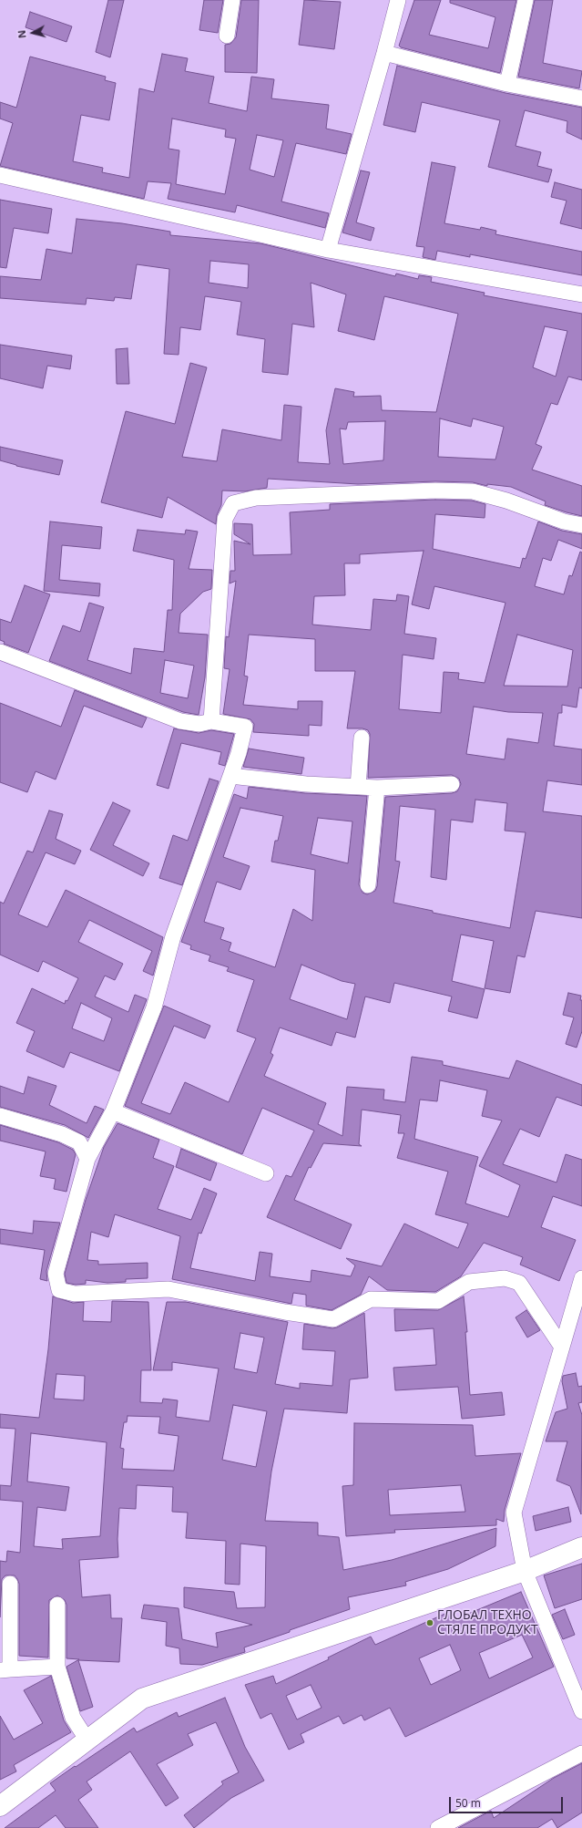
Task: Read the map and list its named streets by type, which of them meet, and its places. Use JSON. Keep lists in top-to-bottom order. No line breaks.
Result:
{"places":["ГЛОБАЛ ТЕХНО СТЯЛЕ ПРОДУКТ"],"scale_bar":"50 m","north":"left"}
